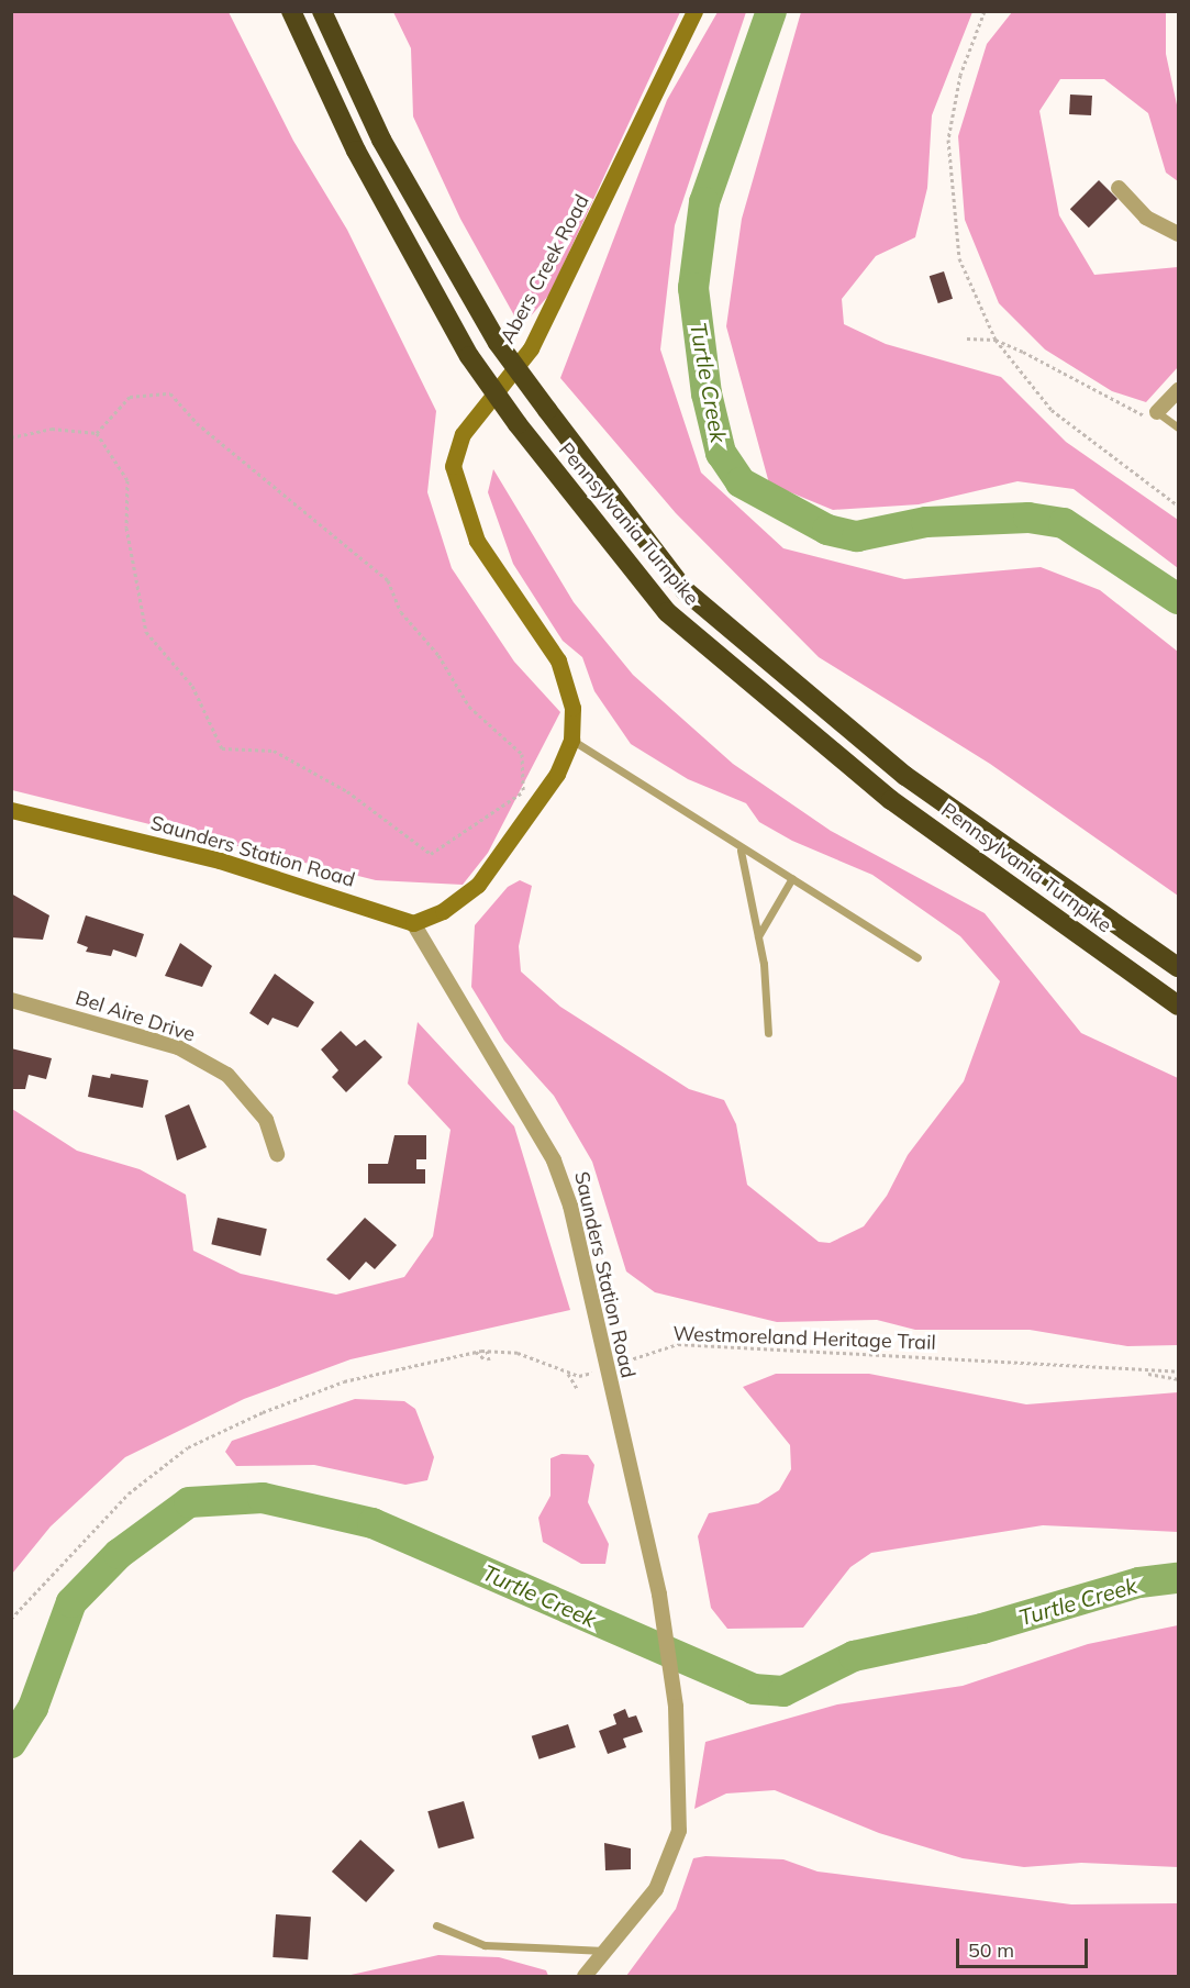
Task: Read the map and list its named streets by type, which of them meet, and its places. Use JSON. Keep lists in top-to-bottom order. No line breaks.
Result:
{"streets":{"highway":["Pennsylvania Turnpike"],"street":["Abers Creek Road","Saunders Station Road","Bel Aire Drive"],"path":["Westmoreland Heritage Trail"]},"crossings":[["Abers Creek Road","Saunders Station Road"],["Saunders Station Road","Westmoreland Heritage Trail"]],"water":["Turtle Creek"],"scale_bar":"50 m"}
